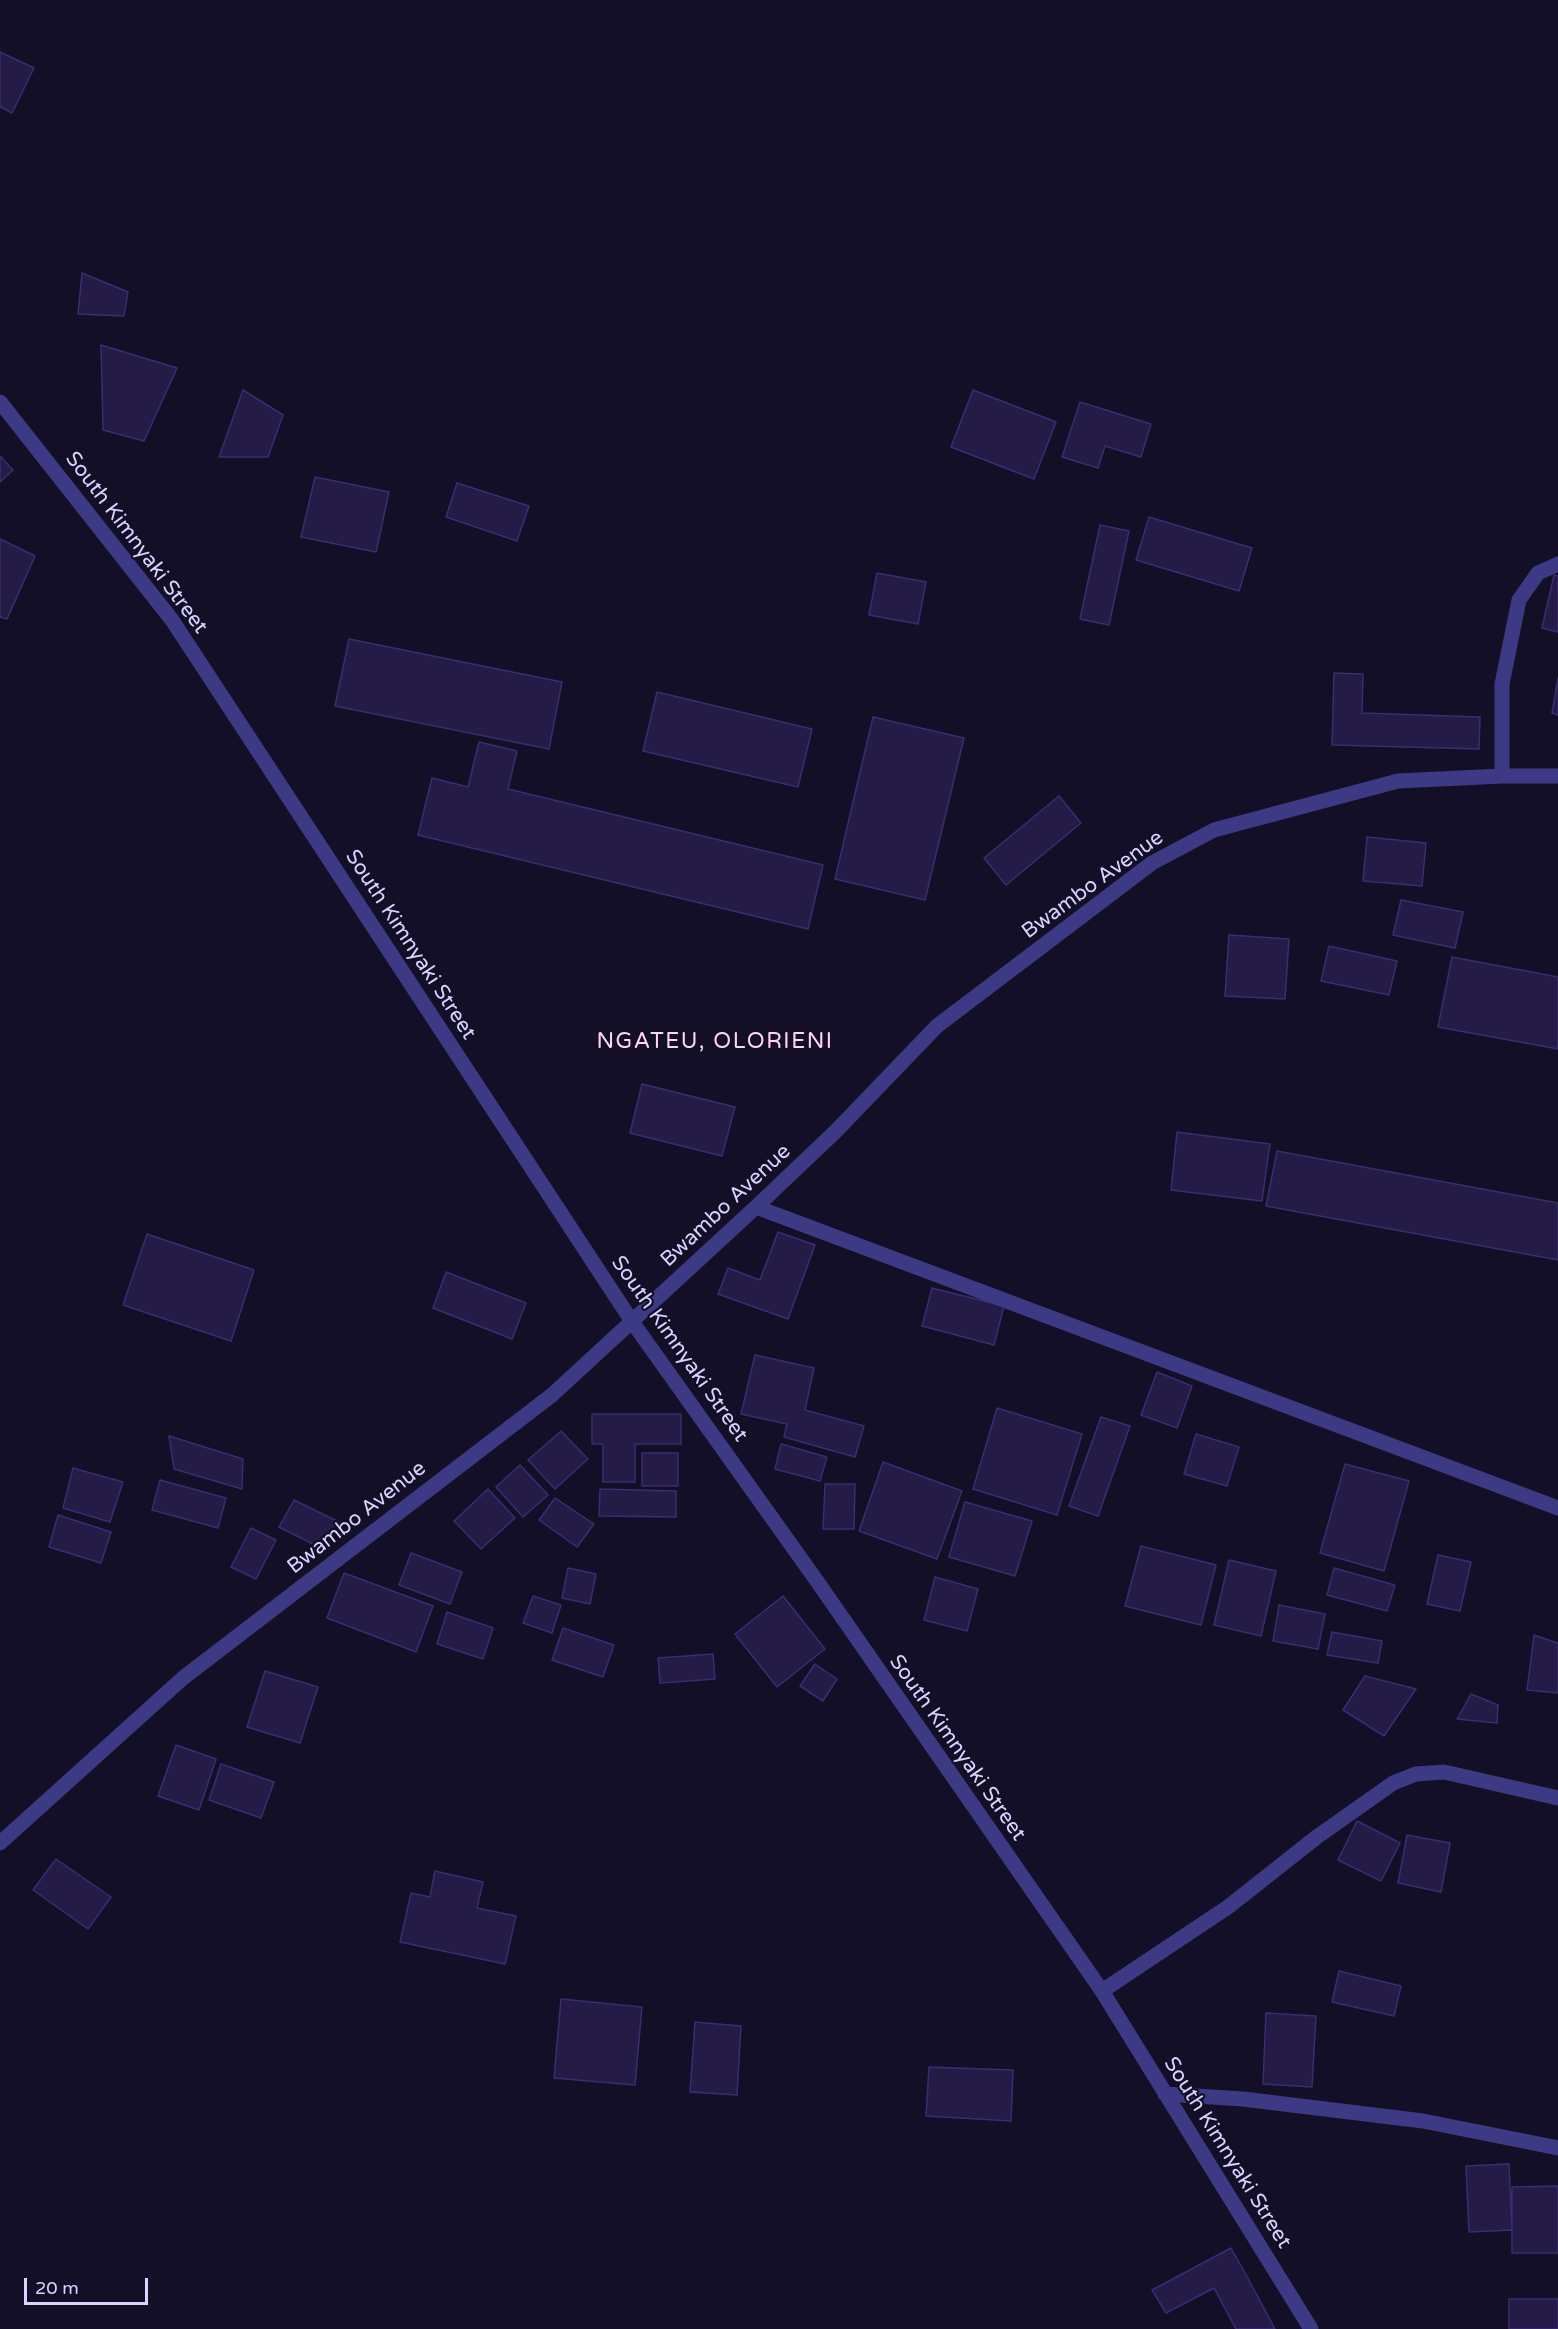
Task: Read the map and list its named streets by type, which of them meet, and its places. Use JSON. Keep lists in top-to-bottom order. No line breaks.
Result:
{"streets":{"street":["South Kimnyaki Street","Bwambo Avenue"]},"crossings":[["South Kimnyaki Street","Bwambo Avenue"]],"districts":["NGATEU, OLORIENI"],"scale_bar":"20 m"}
